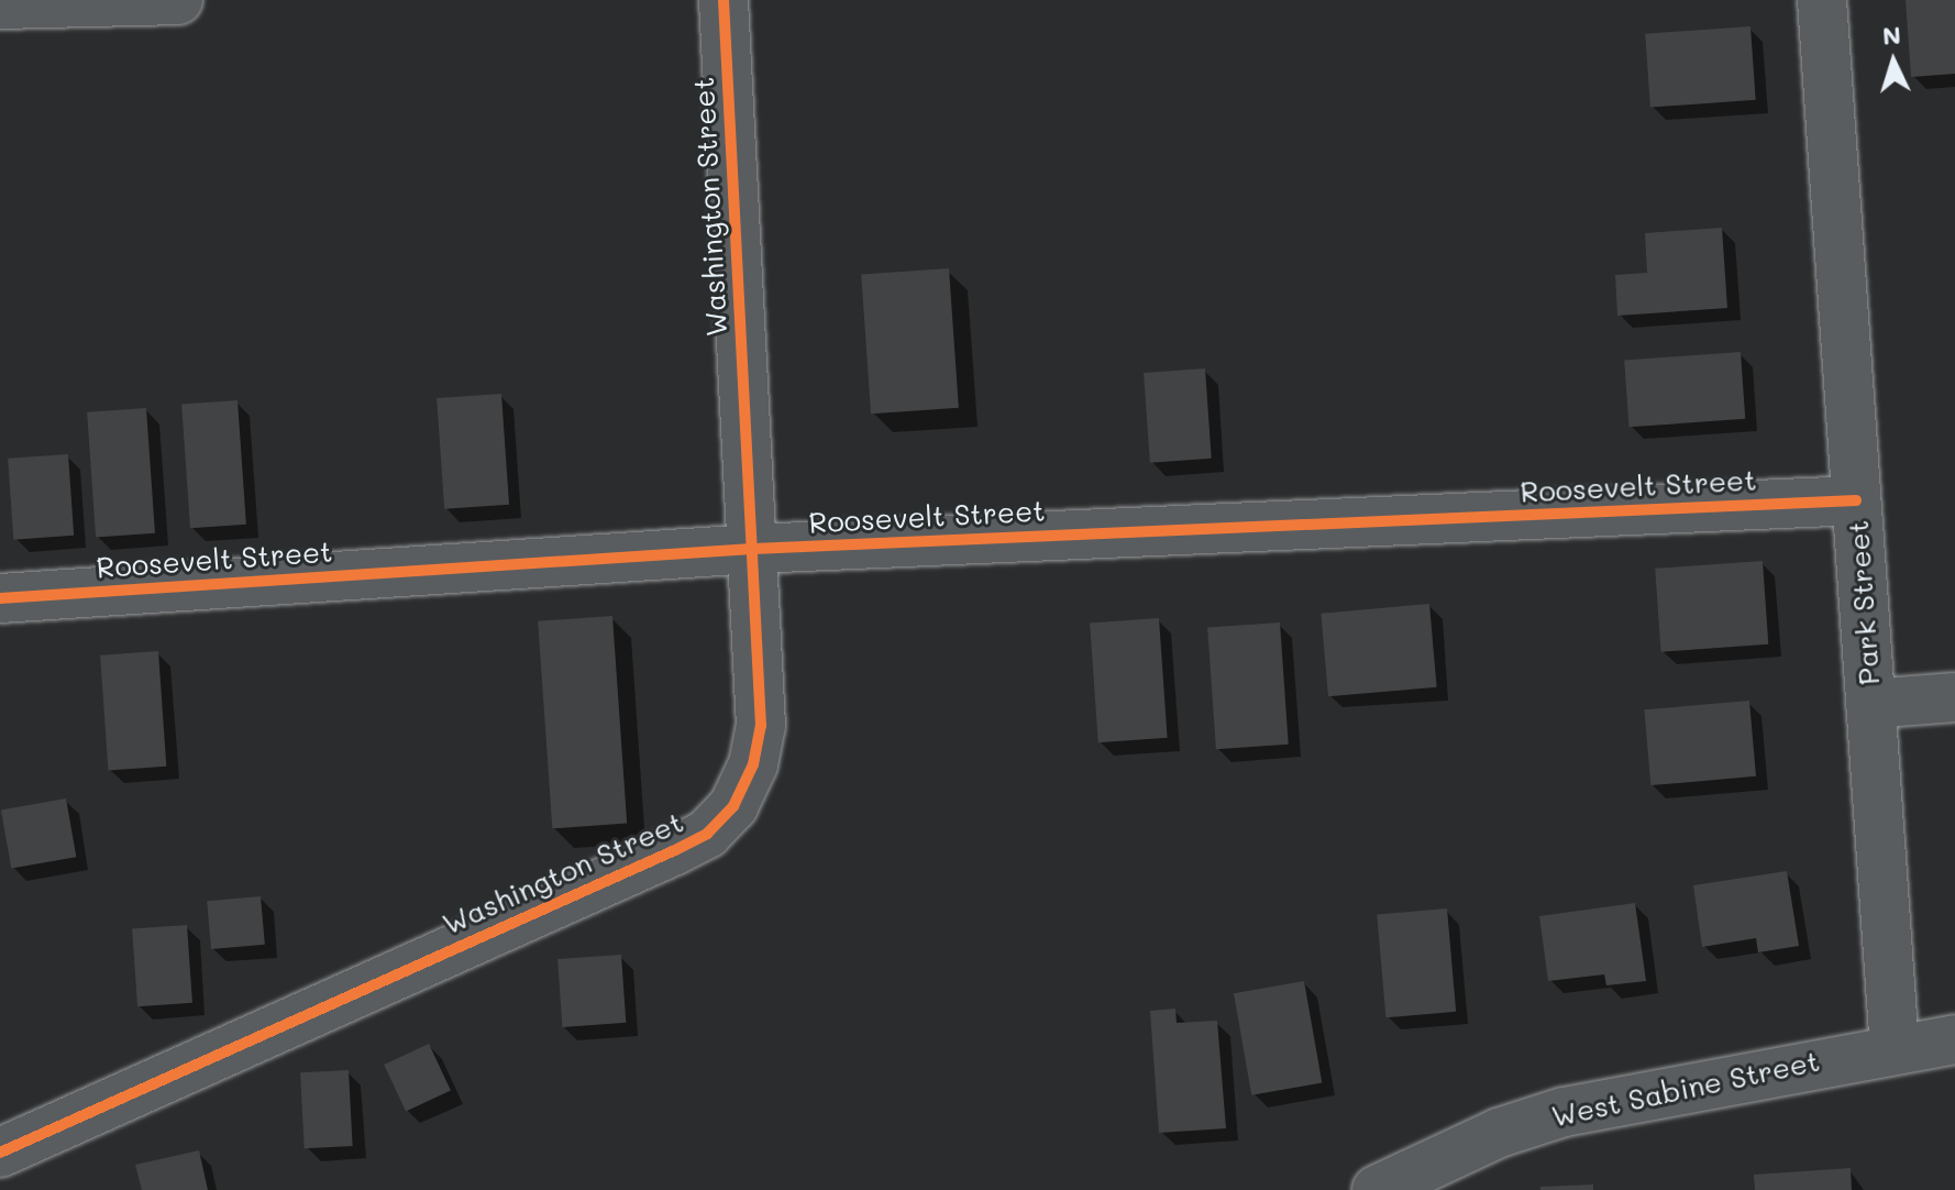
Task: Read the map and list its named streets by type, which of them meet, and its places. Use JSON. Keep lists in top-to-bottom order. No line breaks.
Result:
{"streets":{"street":["Washington Street","Roosevelt Street","Park Street","West Sabine Street"]},"crossings":[["Washington Street","Roosevelt Street"],["Roosevelt Street","Park Street"],["Park Street","West Sabine Street"]],"north":"top"}
